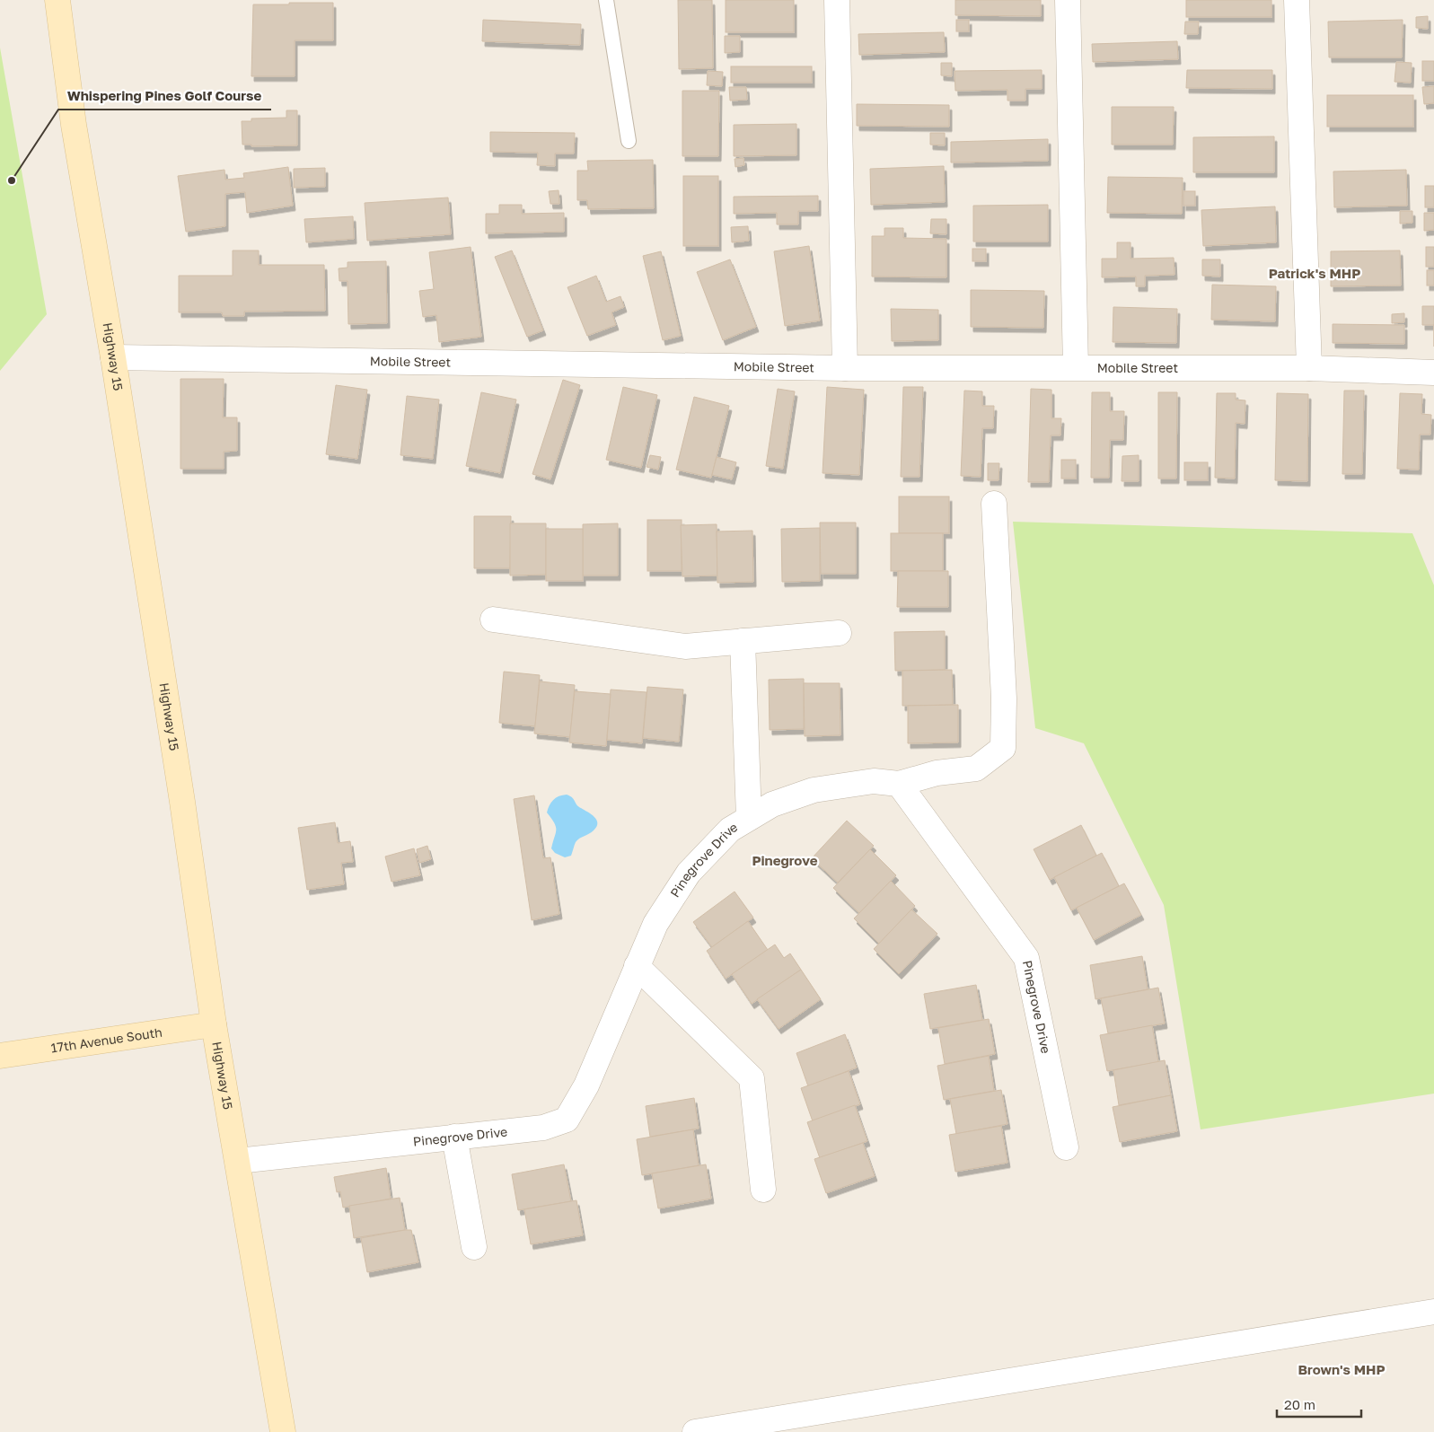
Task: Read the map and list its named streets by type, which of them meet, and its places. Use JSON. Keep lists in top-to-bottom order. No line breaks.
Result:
{"streets":{"main road":["Highway 15","17th Avenue South"],"street":["Mobile Street","Pinegrove Drive"]},"crossings":[["Highway 15","Mobile Street"],["Highway 15","Pinegrove Drive"],["Highway 15","17th Avenue South"]],"districts":["Patrick's MHP","Pinegrove","Brown's MHP"],"places":["Whispering Pines Golf Course"],"scale_bar":"20 m"}
